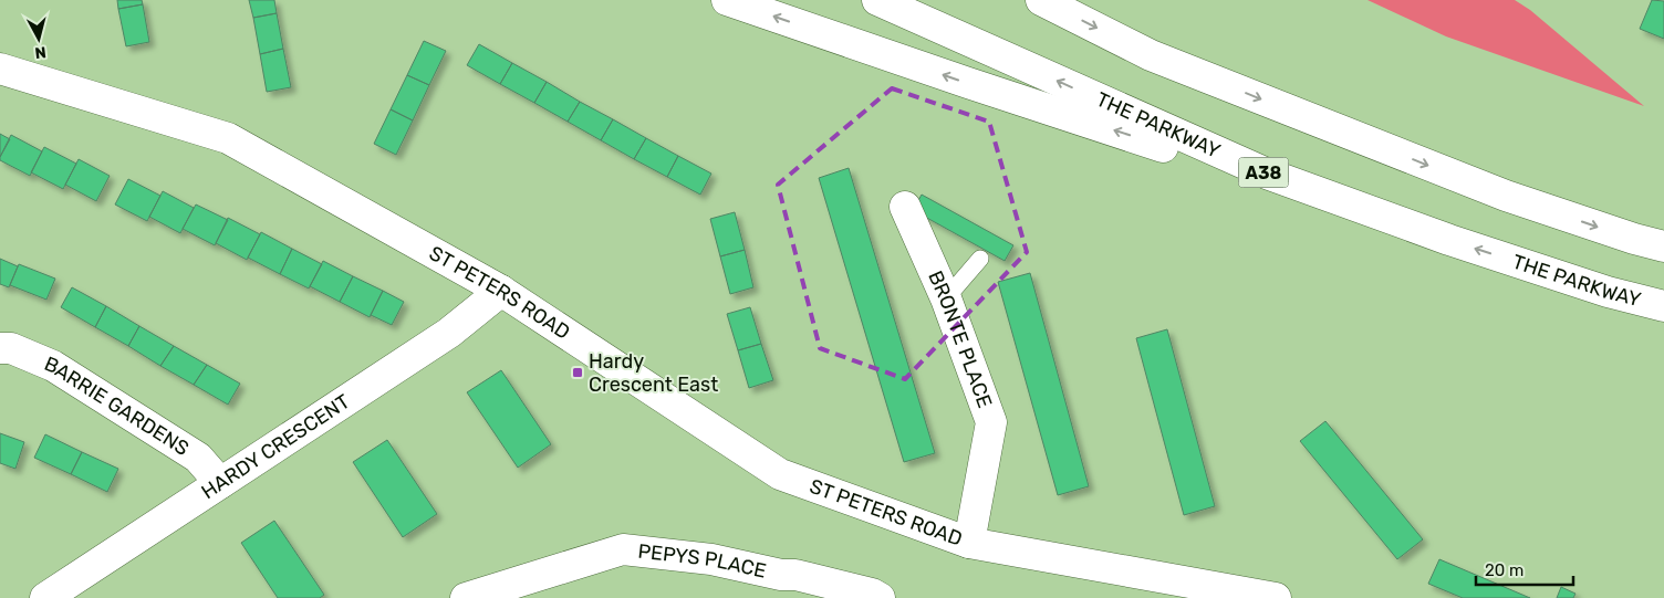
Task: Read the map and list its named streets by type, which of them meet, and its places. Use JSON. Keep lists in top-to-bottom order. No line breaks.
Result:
{"streets":{"main road":["THE PARKWAY","A38","ST PETERS ROAD","BRONTE PLACE","BARRIE GARDENS","HARDY CRESCENT","PEPYS PLACE"]},"crossings":[["THE PARKWAY","A38"],["ST PETERS ROAD","BRONTE PLACE"],["ST PETERS ROAD","HARDY CRESCENT"],["BARRIE GARDENS","HARDY CRESCENT"]],"places":{"transit":["Hardy Crescent East"]},"scale_bar":"20 m","north":"bottom"}
